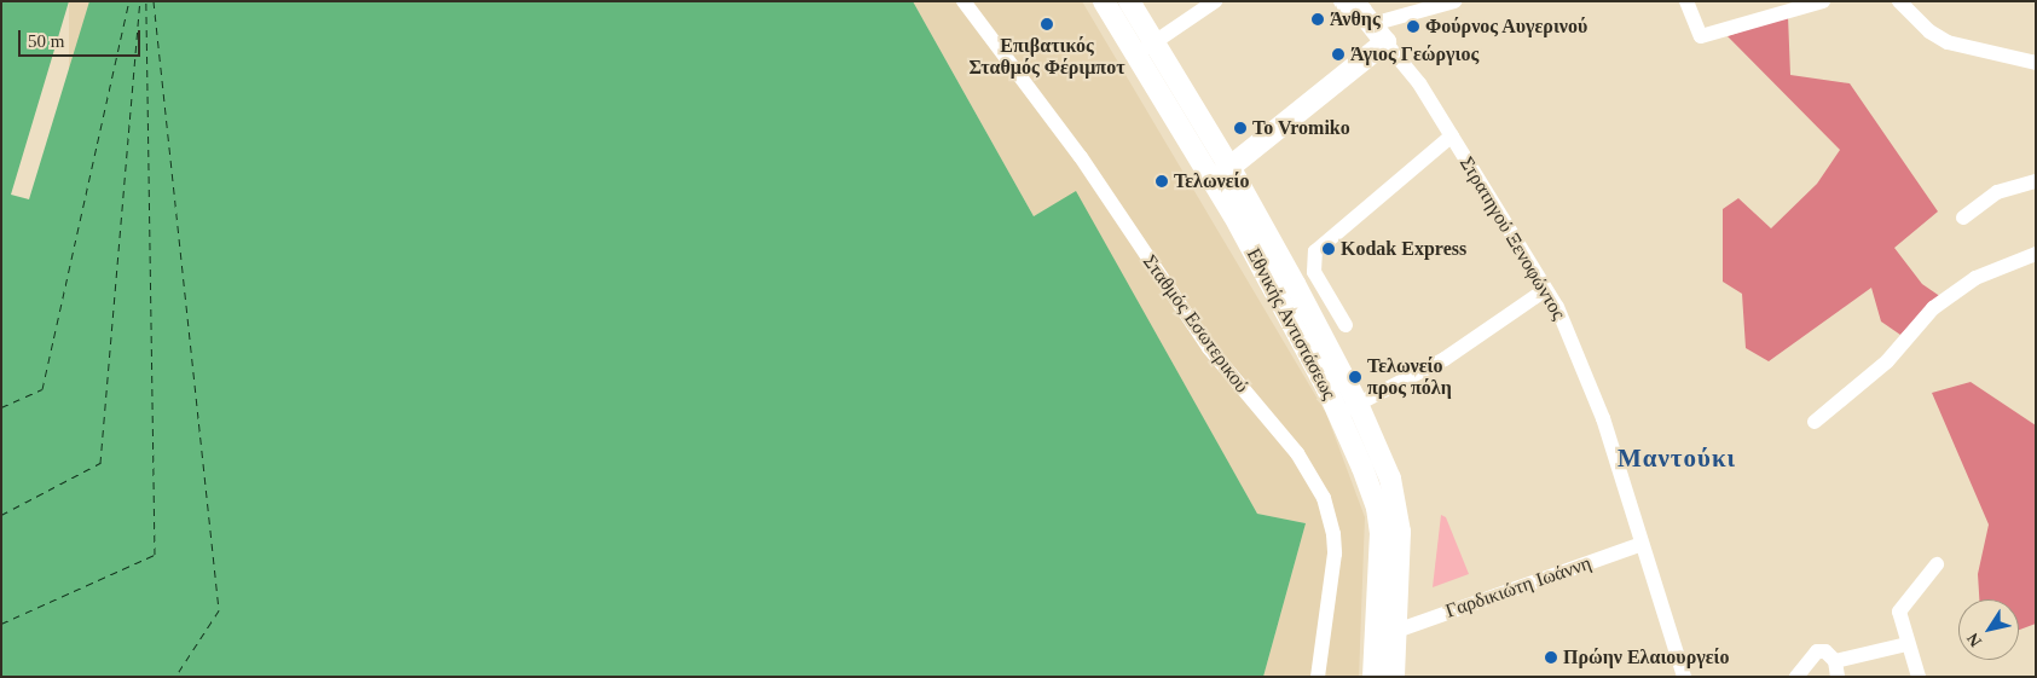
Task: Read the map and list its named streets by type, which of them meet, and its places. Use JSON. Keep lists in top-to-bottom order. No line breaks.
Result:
{"streets":{"main road":["Στρατηγού Ξενοφώντος","Εθνικής Αντιστάσεως"],"street":["Σταθμός Εσωτερικού","Γαρδικιώτη Ιωάννη"]},"crossings":[["Στρατηγού Ξενοφώντος","Γαρδικιώτη Ιωάννη"],["Εθνικής Αντιστάσεως","Γαρδικιώτη Ιωάννη"]],"districts":["Μαντούκι"],"places":["Άνθης","Επιβατικός Σταθμός Φέριμποτ","Φούρνος Αυγερινού","Άγιος Γεώργιος","To Vromiko","Τελωνείο","Kodak Express","Τελωνείο προς πόλη","Πρώην Ελαιουργείο"],"scale_bar":"50 m","north":"bottom left"}
